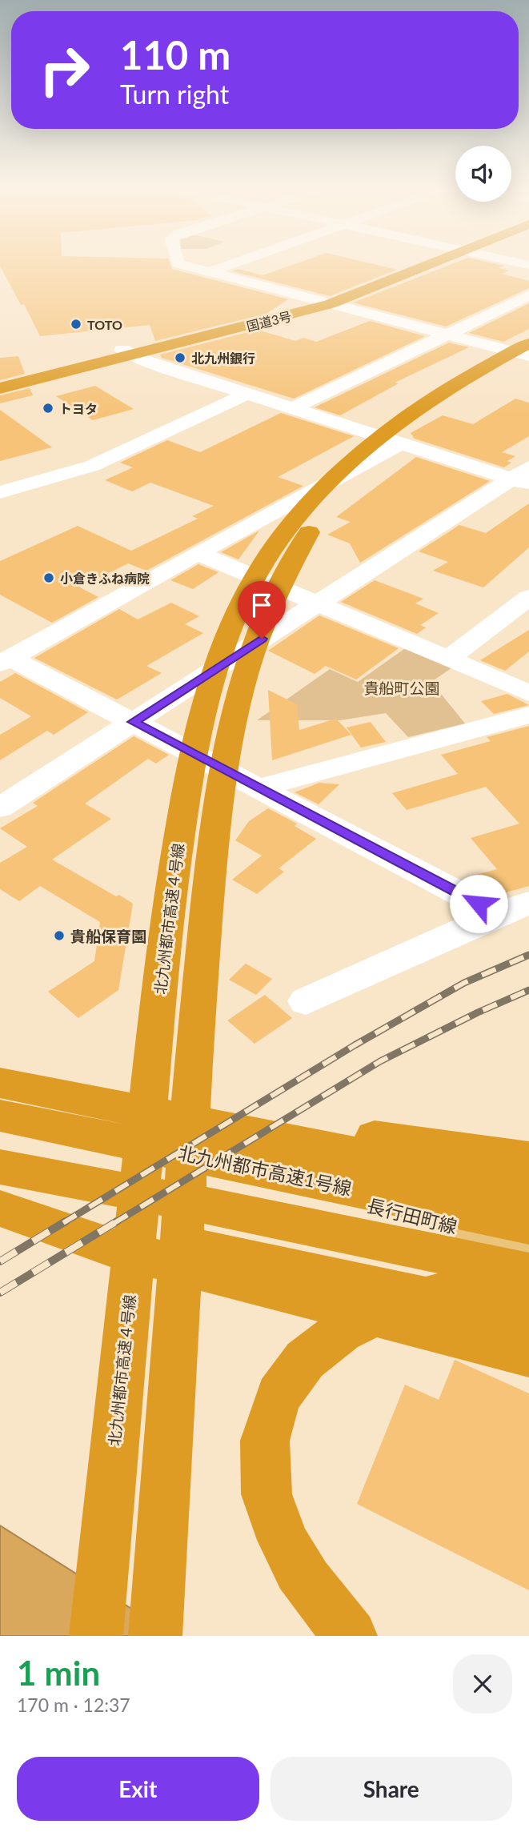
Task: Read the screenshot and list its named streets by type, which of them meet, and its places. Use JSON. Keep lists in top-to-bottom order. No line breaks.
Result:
{"streets":{"highway":["国道3号","北九州都市高速４号線","北九州都市高速1号線"],"main road":["長行田町線"]},"crossings":[["北九州都市高速1号線","長行田町線"]],"parks":["貴船町公園"],"places":["TOTO","北九州銀行","トヨタ","小倉きふね病院","貴船保育園"],"page":{"turn":["110 m","Turn right"],"heading":["1 min","170 m · 12:37"],"buttons":["Exit","Share"]}}
